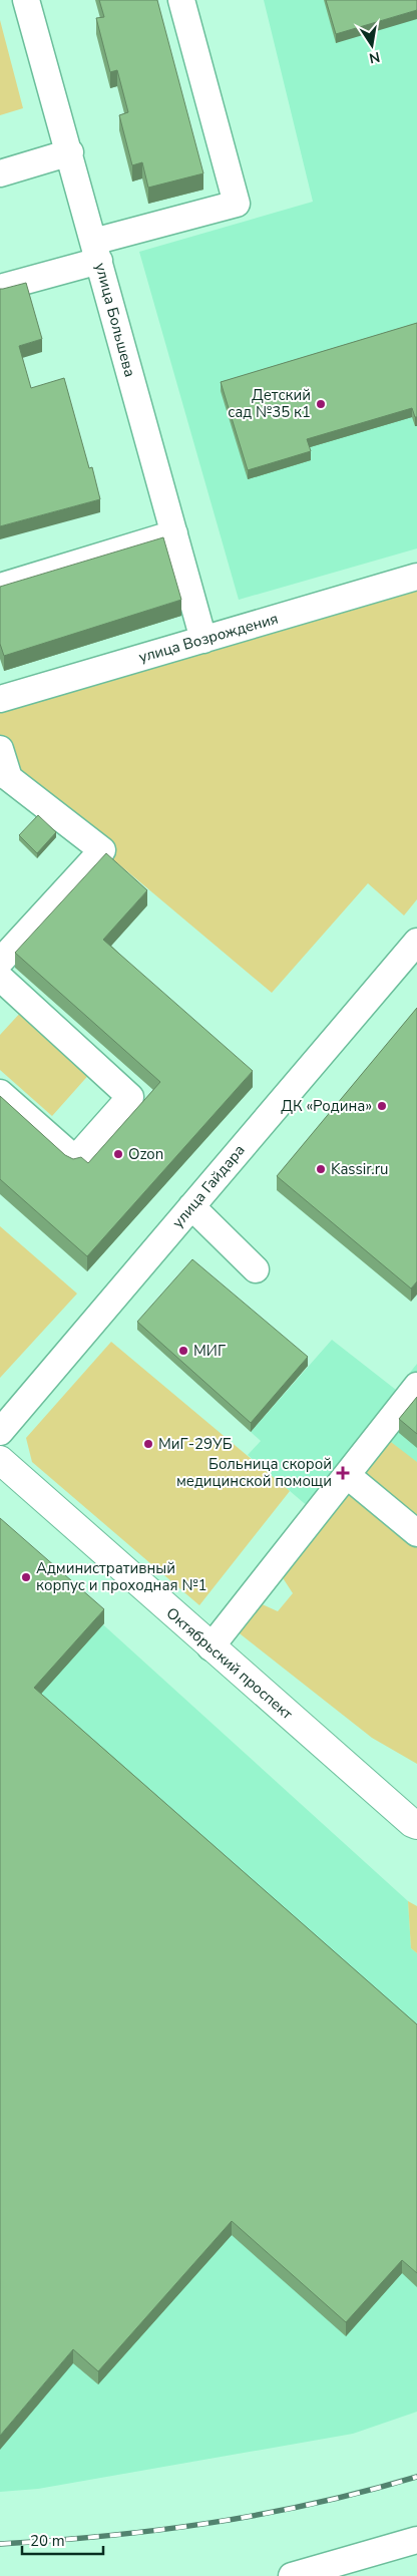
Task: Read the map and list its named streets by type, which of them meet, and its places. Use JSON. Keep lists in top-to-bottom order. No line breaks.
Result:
{"streets":{"main road":["Октябрьский проспект"],"street":["улица Большева","улица Возрождения","улица Гайдара"]},"crossings":[["улица Большева","улица Возрождения"]],"places":{"other":["Детский сад №35 к1","ДК «Родина»","Ozon","Kassir.ru","МИГ","МиГ-29УБ","Административный корпус и проходная №1"],"health":["Больница скорой медицинской помощи"]},"scale_bar":"20 m","north":"bottom"}
